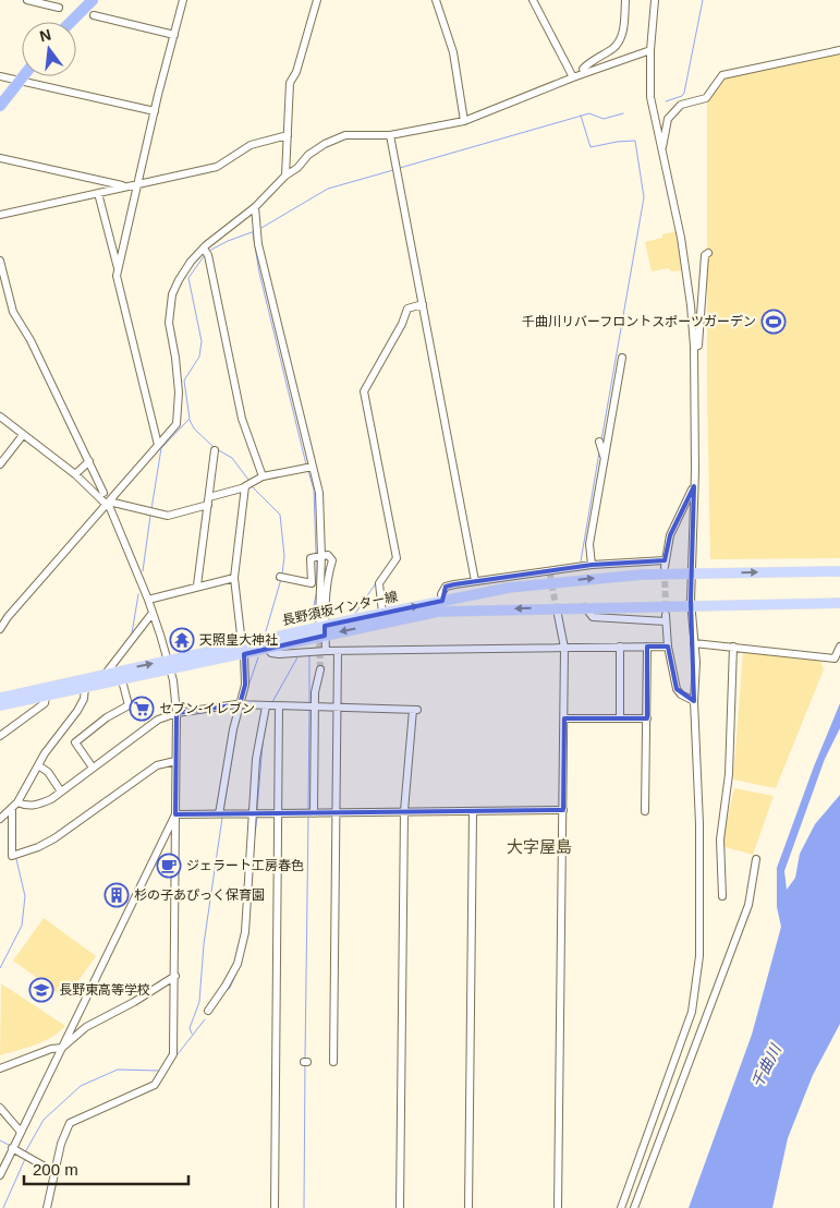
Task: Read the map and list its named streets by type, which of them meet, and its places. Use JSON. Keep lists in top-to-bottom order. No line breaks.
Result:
{"streets":{"main road":["長野須坂インター線"]},"districts":["大字屋島"],"water":["千曲川"],"places":{"sports":["千曲川リバーフロントスポーツガーデン"],"temple":["天照皇大神社"],"supermarket":["セブン-イレブン"],"cafe":["ジェラート工房春色"],"building":["杉の子あぴっく保育園"],"school or university":["長野東高等学校"]},"scale_bar":"200 m","north":"top"}
